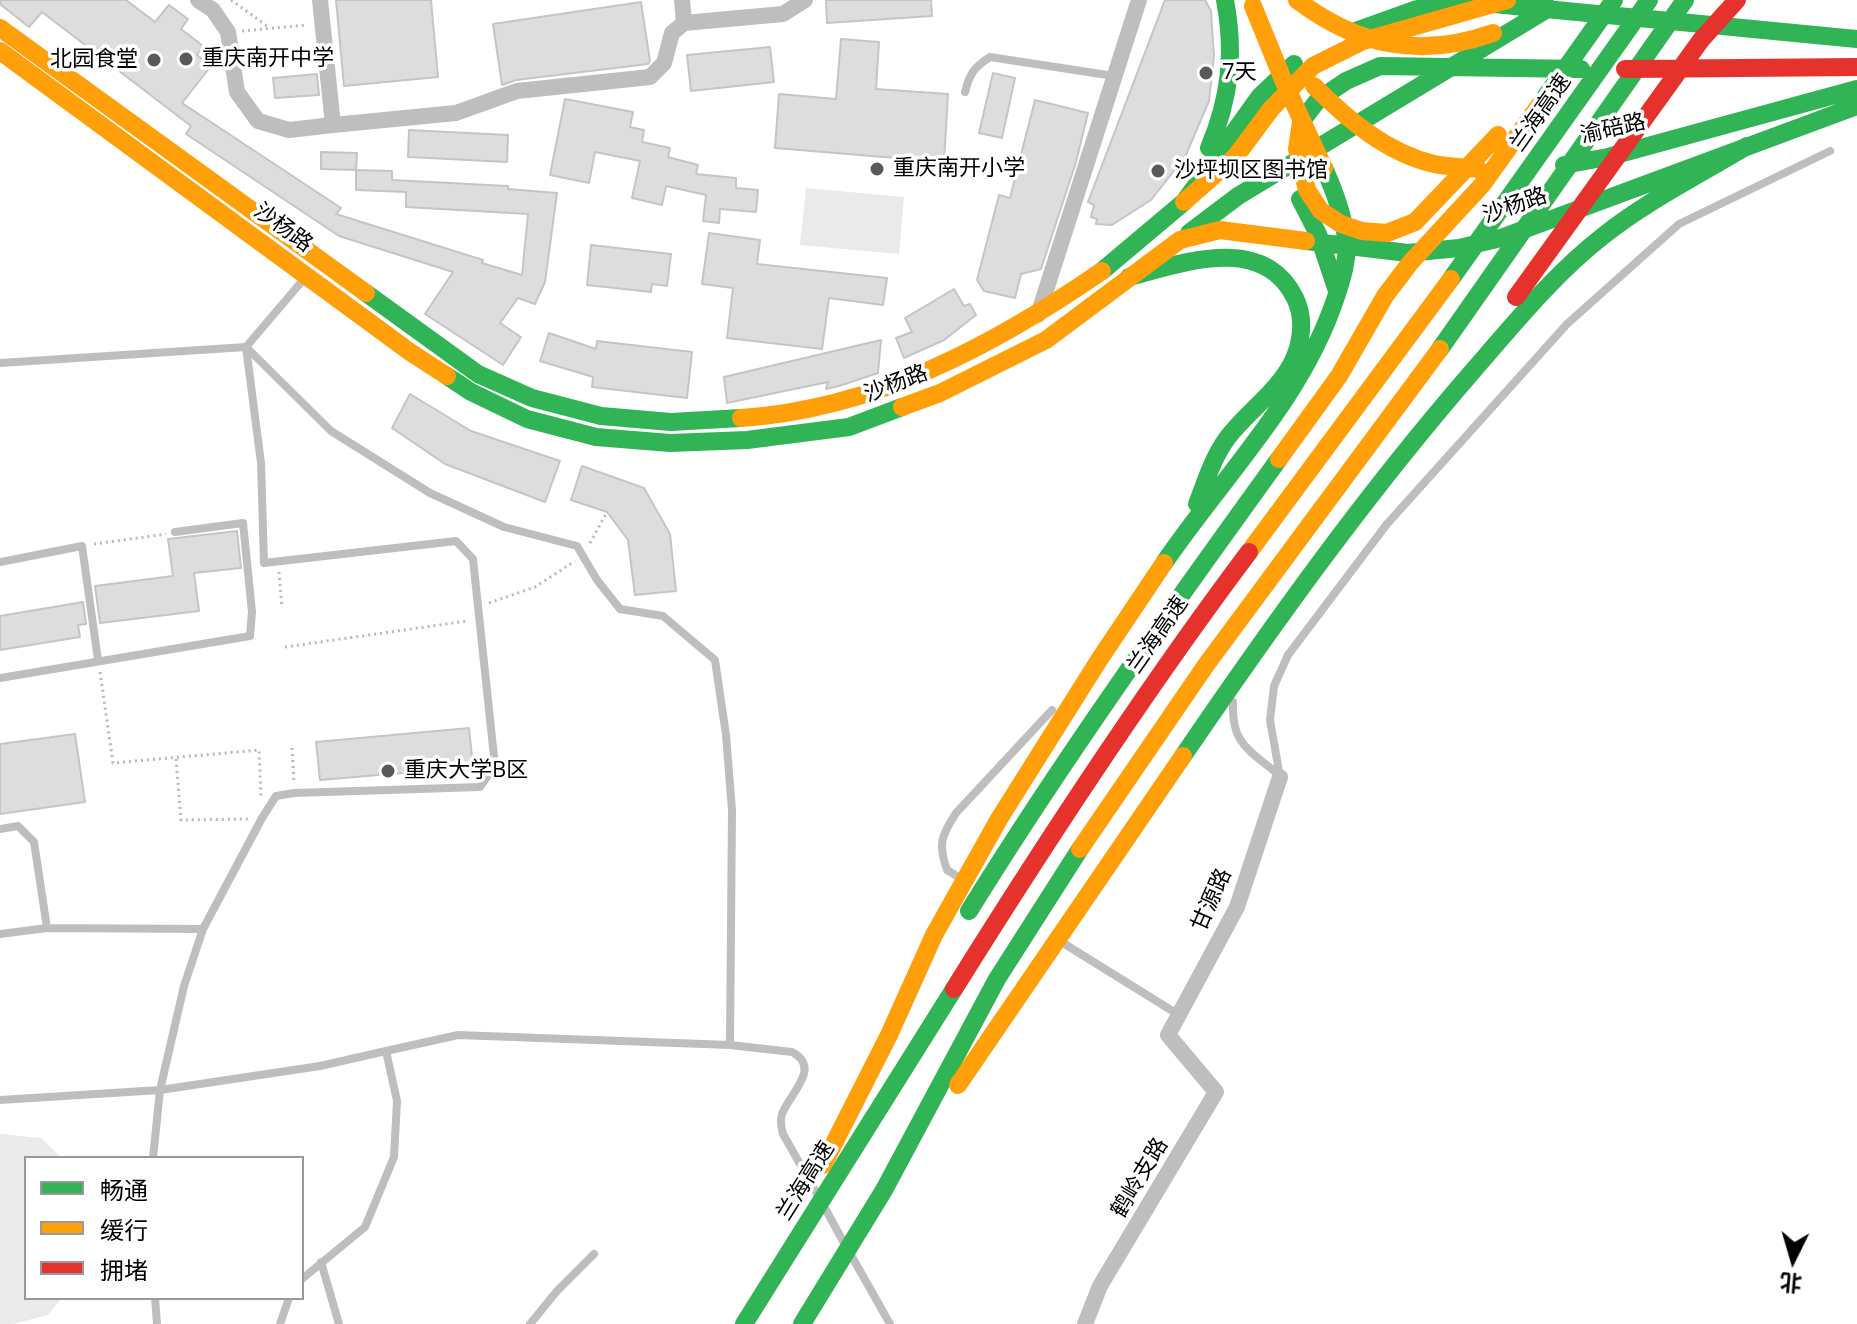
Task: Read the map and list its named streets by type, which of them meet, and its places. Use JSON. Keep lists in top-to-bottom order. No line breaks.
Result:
{"streets":{"main road":["兰海高速","渝碚路","沙杨路"],"street":["甘源路","鹤岭支路"]},"crossings":[["渝碚路","沙杨路"],["甘源路","鹤岭支路"]],"places":["重庆南开中学","北园食堂","7天","重庆南开小学","沙坪坝区图书馆","重庆大学B区"],"legend":["畅通","缓行","拥堵"],"north":"bottom"}
